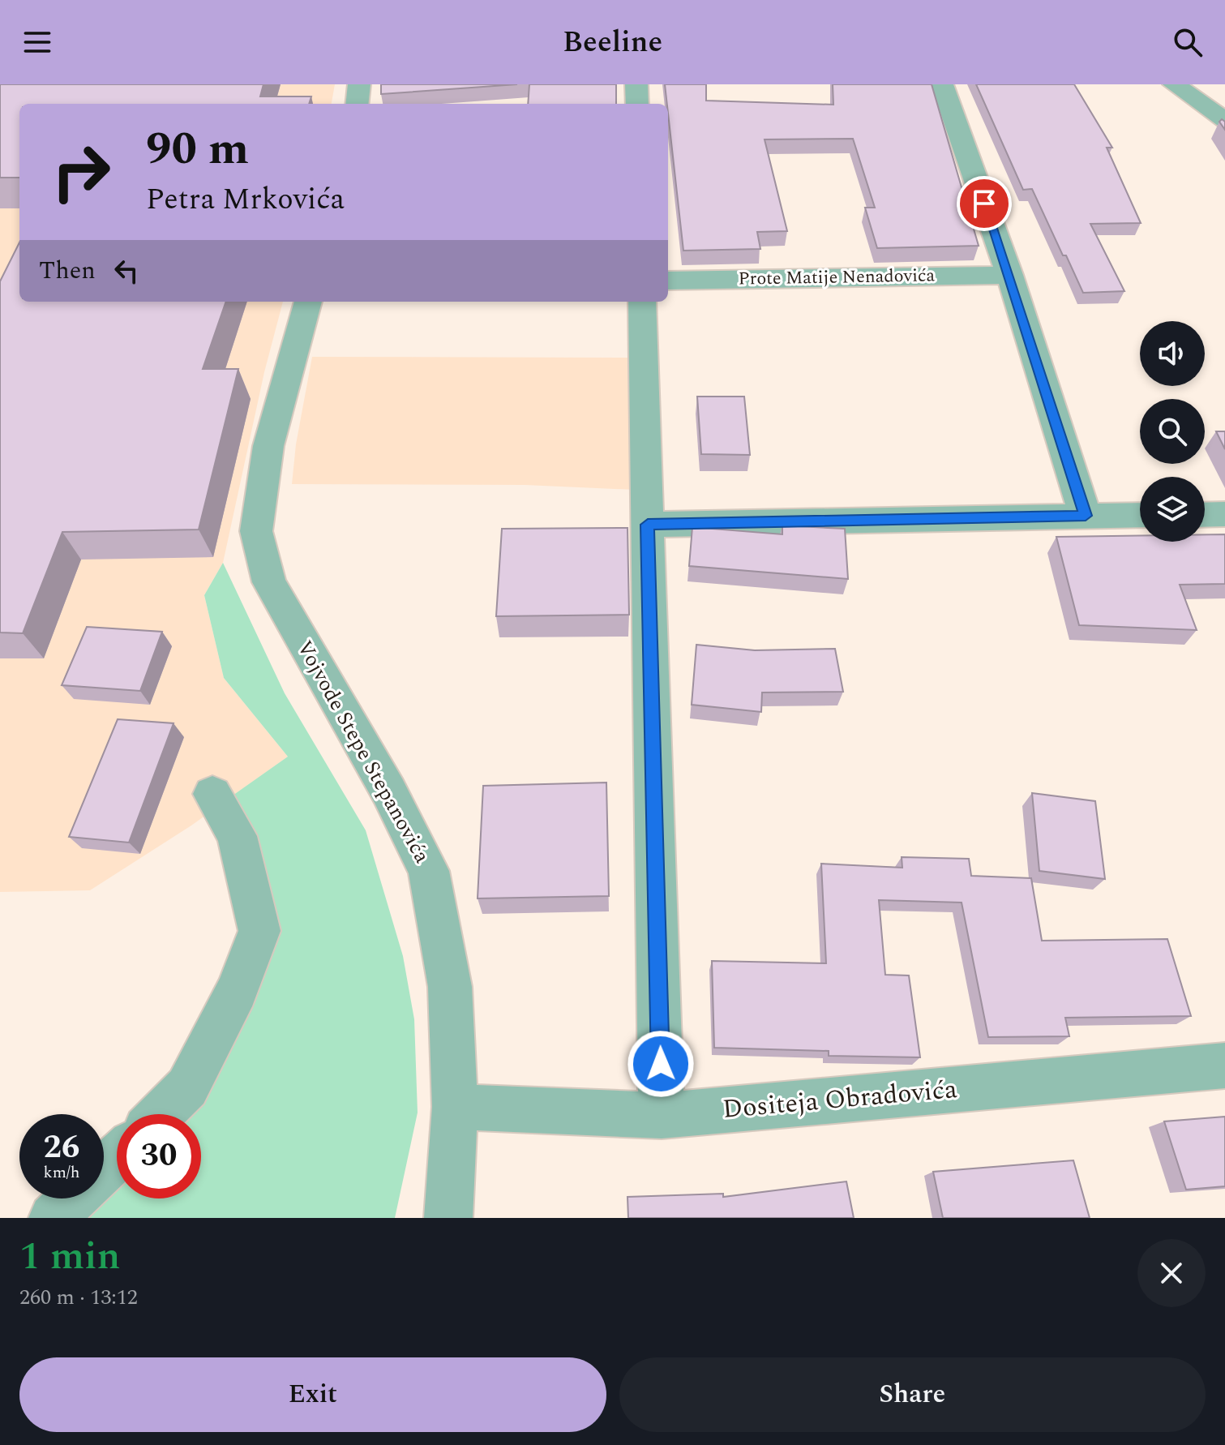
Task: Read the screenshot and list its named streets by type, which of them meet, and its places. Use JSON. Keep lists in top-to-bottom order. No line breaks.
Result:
{"streets":{"street":["Prote Matije Nenadovića","Vojvode Stepe Stepanovića","Dositeja Obradovića"]},"crossings":[["Vojvode Stepe Stepanovića","Dositeja Obradovića"]],"page":{"header":"Beeline","turn":["90 m","Petra Mrkovića"],"then":"Then","speed":"26 km/h","limit":"30","heading":["1 min","260 m · 13:12"],"buttons":["Exit","Share"]}}
